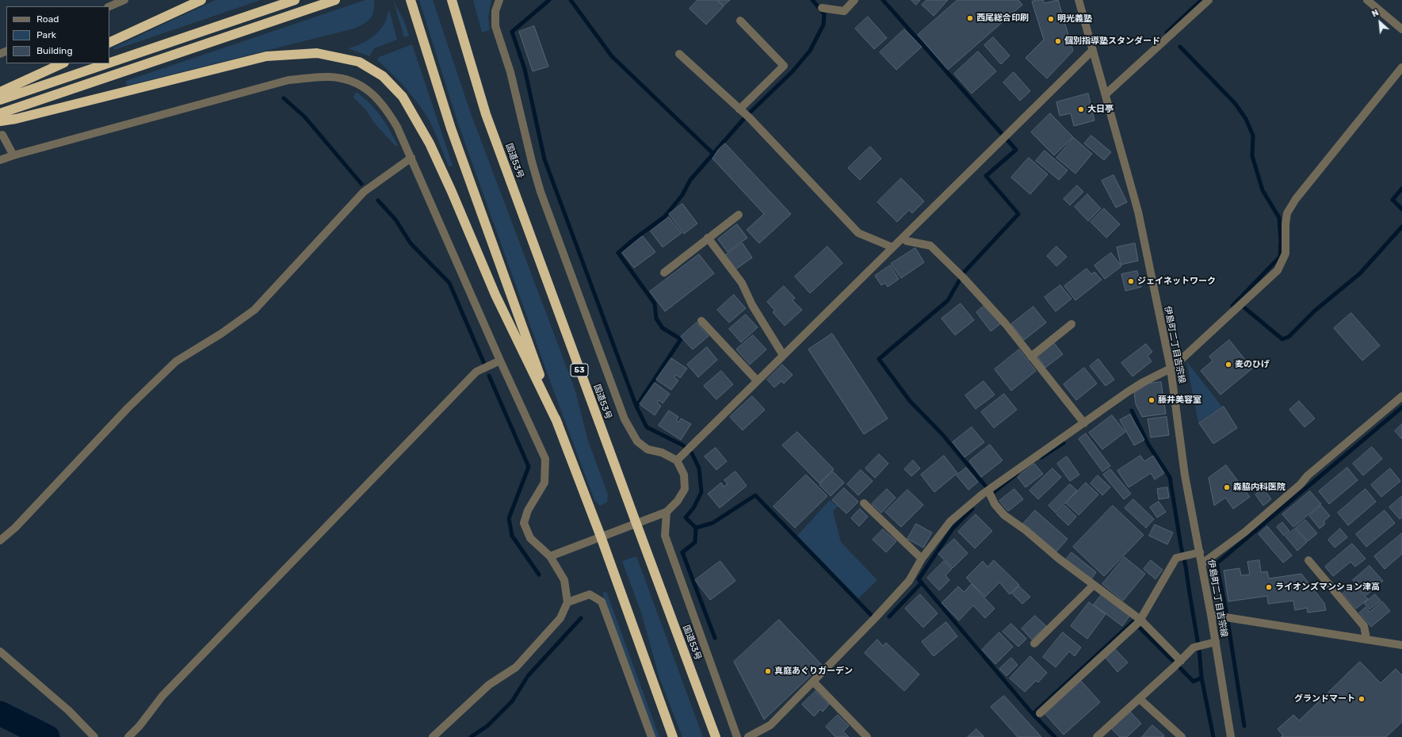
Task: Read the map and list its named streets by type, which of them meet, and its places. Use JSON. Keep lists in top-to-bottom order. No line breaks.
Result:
{"streets":{"highway":["国道53号","53"],"street":["伊島町二丁目吉宗線"]},"places":["西尾総合印刷","明光義塾","個別指導塾スタンダード","大日亭","ジェイネットワーク","麦のひげ","藤井美容室","森脇内科医院","ライオンズマンション津高","真庭あぐりガーデン","グランドマート"],"legend":["Road","Park","Building"],"north":"top left"}
